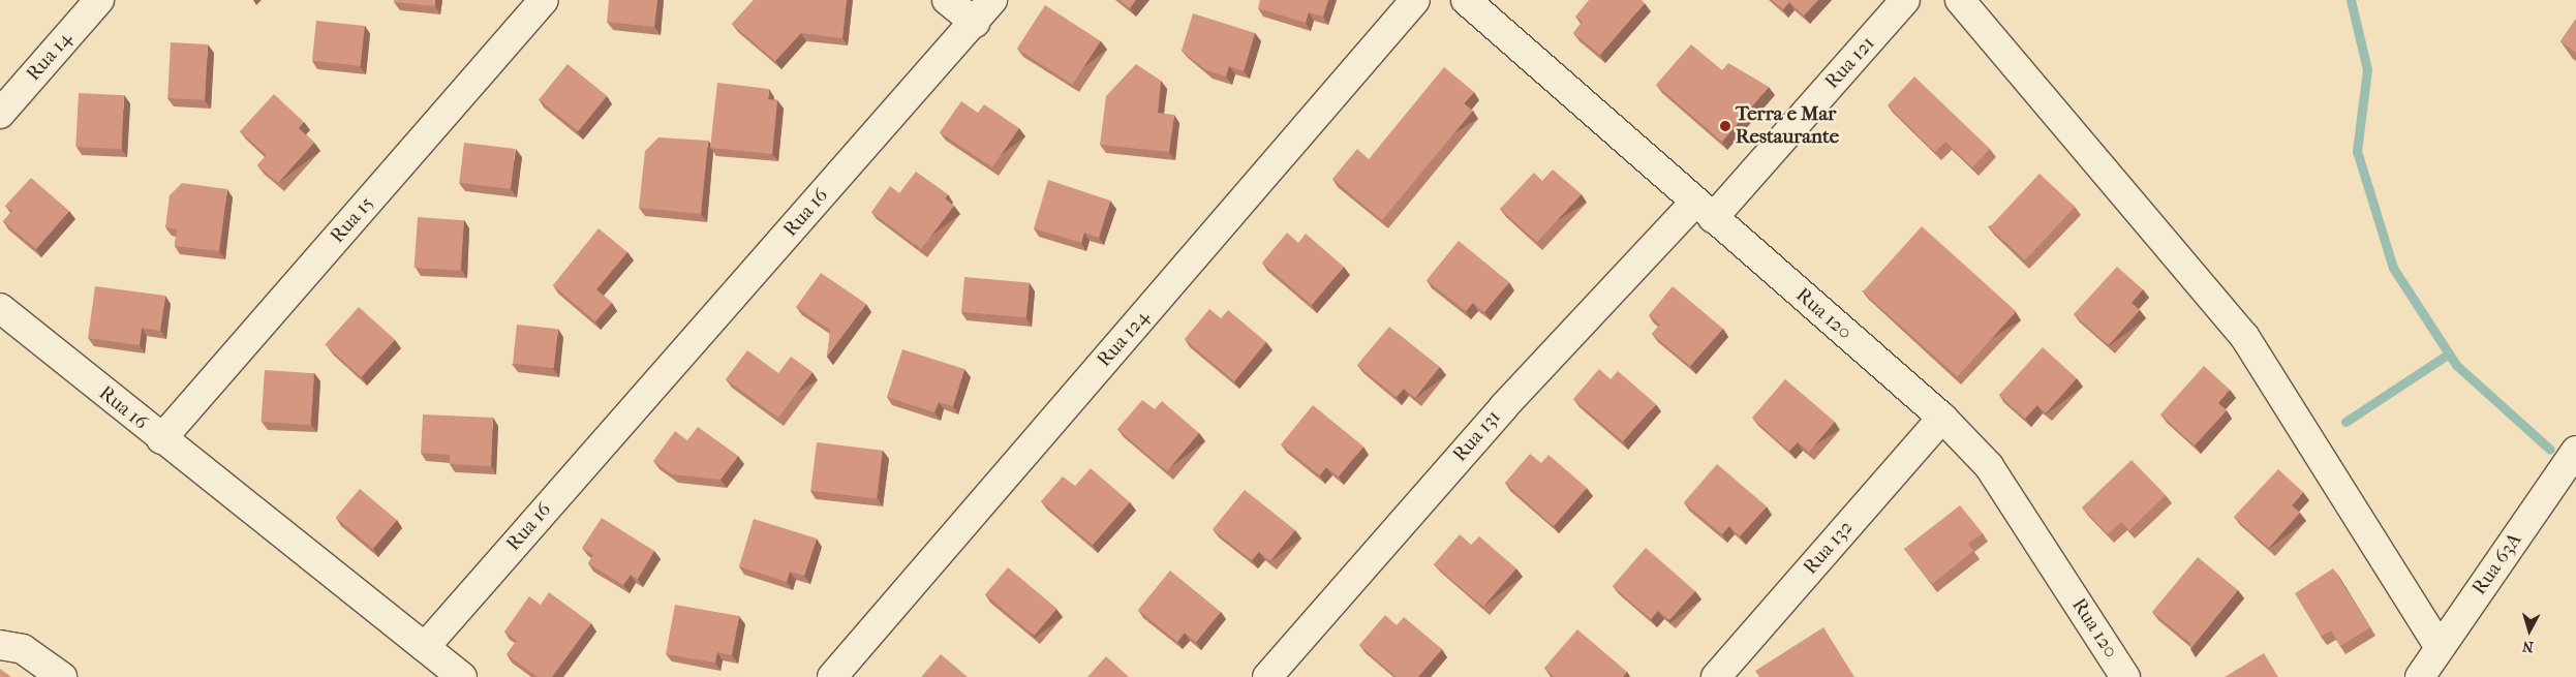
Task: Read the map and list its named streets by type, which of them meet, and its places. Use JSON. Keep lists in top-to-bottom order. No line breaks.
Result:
{"streets":{"street":["Rua 14","Rua 121","Rua 16","Rua 15","Rua 120","Rua 124","Rua 131","Rua 132","Rua 63A"]},"crossings":[["Rua 121","Rua 120"],["Rua 121","Rua 131"],["Rua 16","Rua 15"],["Rua 120","Rua 131"],["Rua 120","Rua 132"]],"places":["Terra e Mar Restaurante"],"north":"bottom"}
